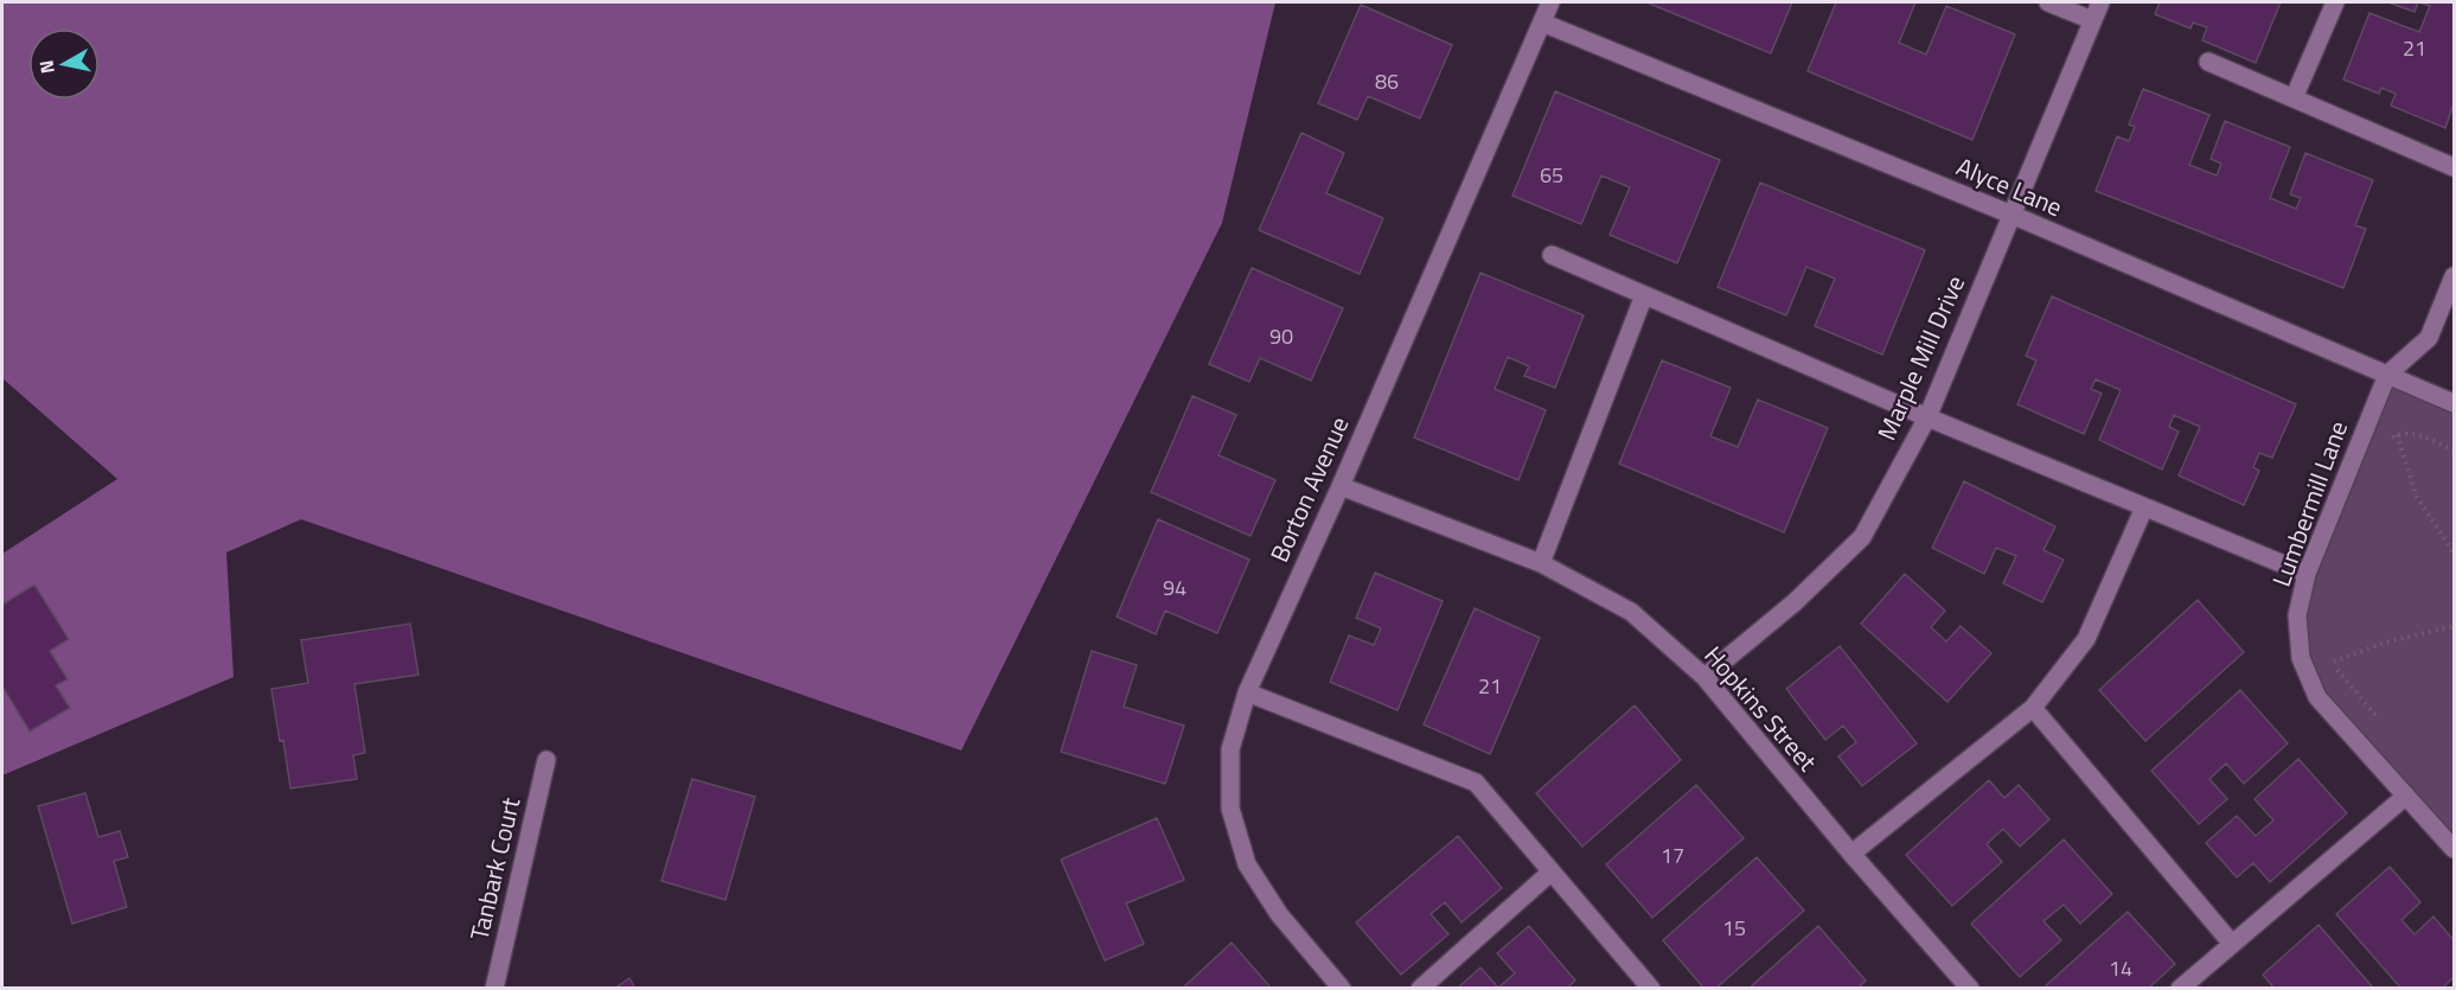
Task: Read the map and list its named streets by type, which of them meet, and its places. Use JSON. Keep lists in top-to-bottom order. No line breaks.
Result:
{"streets":{"street":["Alyce Lane","Marple Mill Drive","Borton Avenue","Lumbermill Lane","Hopkins Street","Tanbark Court"]},"crossings":[["Alyce Lane","Marple Mill Drive"],["Alyce Lane","Borton Avenue"],["Alyce Lane","Lumbermill Lane"],["Marple Mill Drive","Hopkins Street"],["Borton Avenue","Hopkins Street"]],"house_numbers":["21","86","65","90","94","21","17","15","14"],"north":"left"}
